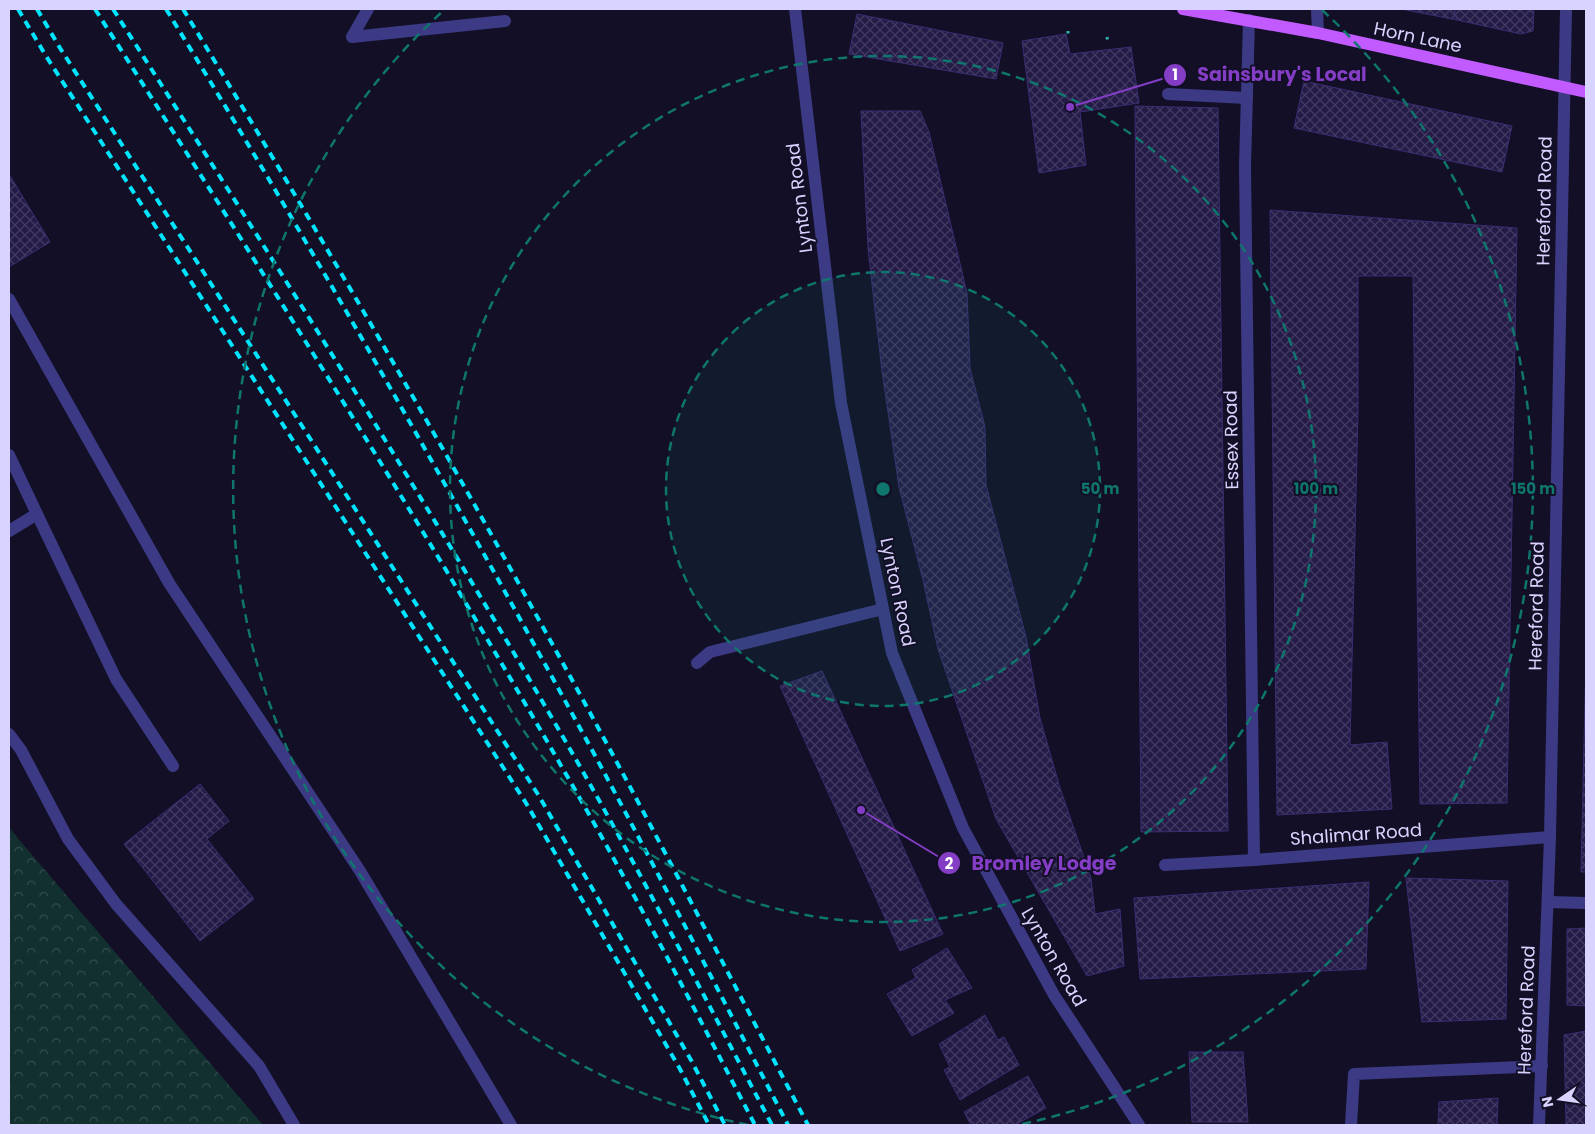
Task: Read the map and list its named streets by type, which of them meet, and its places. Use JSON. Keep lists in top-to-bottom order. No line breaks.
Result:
{"streets":{"main road":["Horn Lane"],"street":["Lynton Road","Hereford Road","Essex Road","Shalimar Road"]},"crossings":[["Horn Lane","Hereford Road"],["Horn Lane","Essex Road"],["Hereford Road","Shalimar Road"],["Essex Road","Shalimar Road"]],"places":["Sainsbury's Local","Bromley Lodge"],"north":"left","rings":["50 m","100 m","150 m"]}
